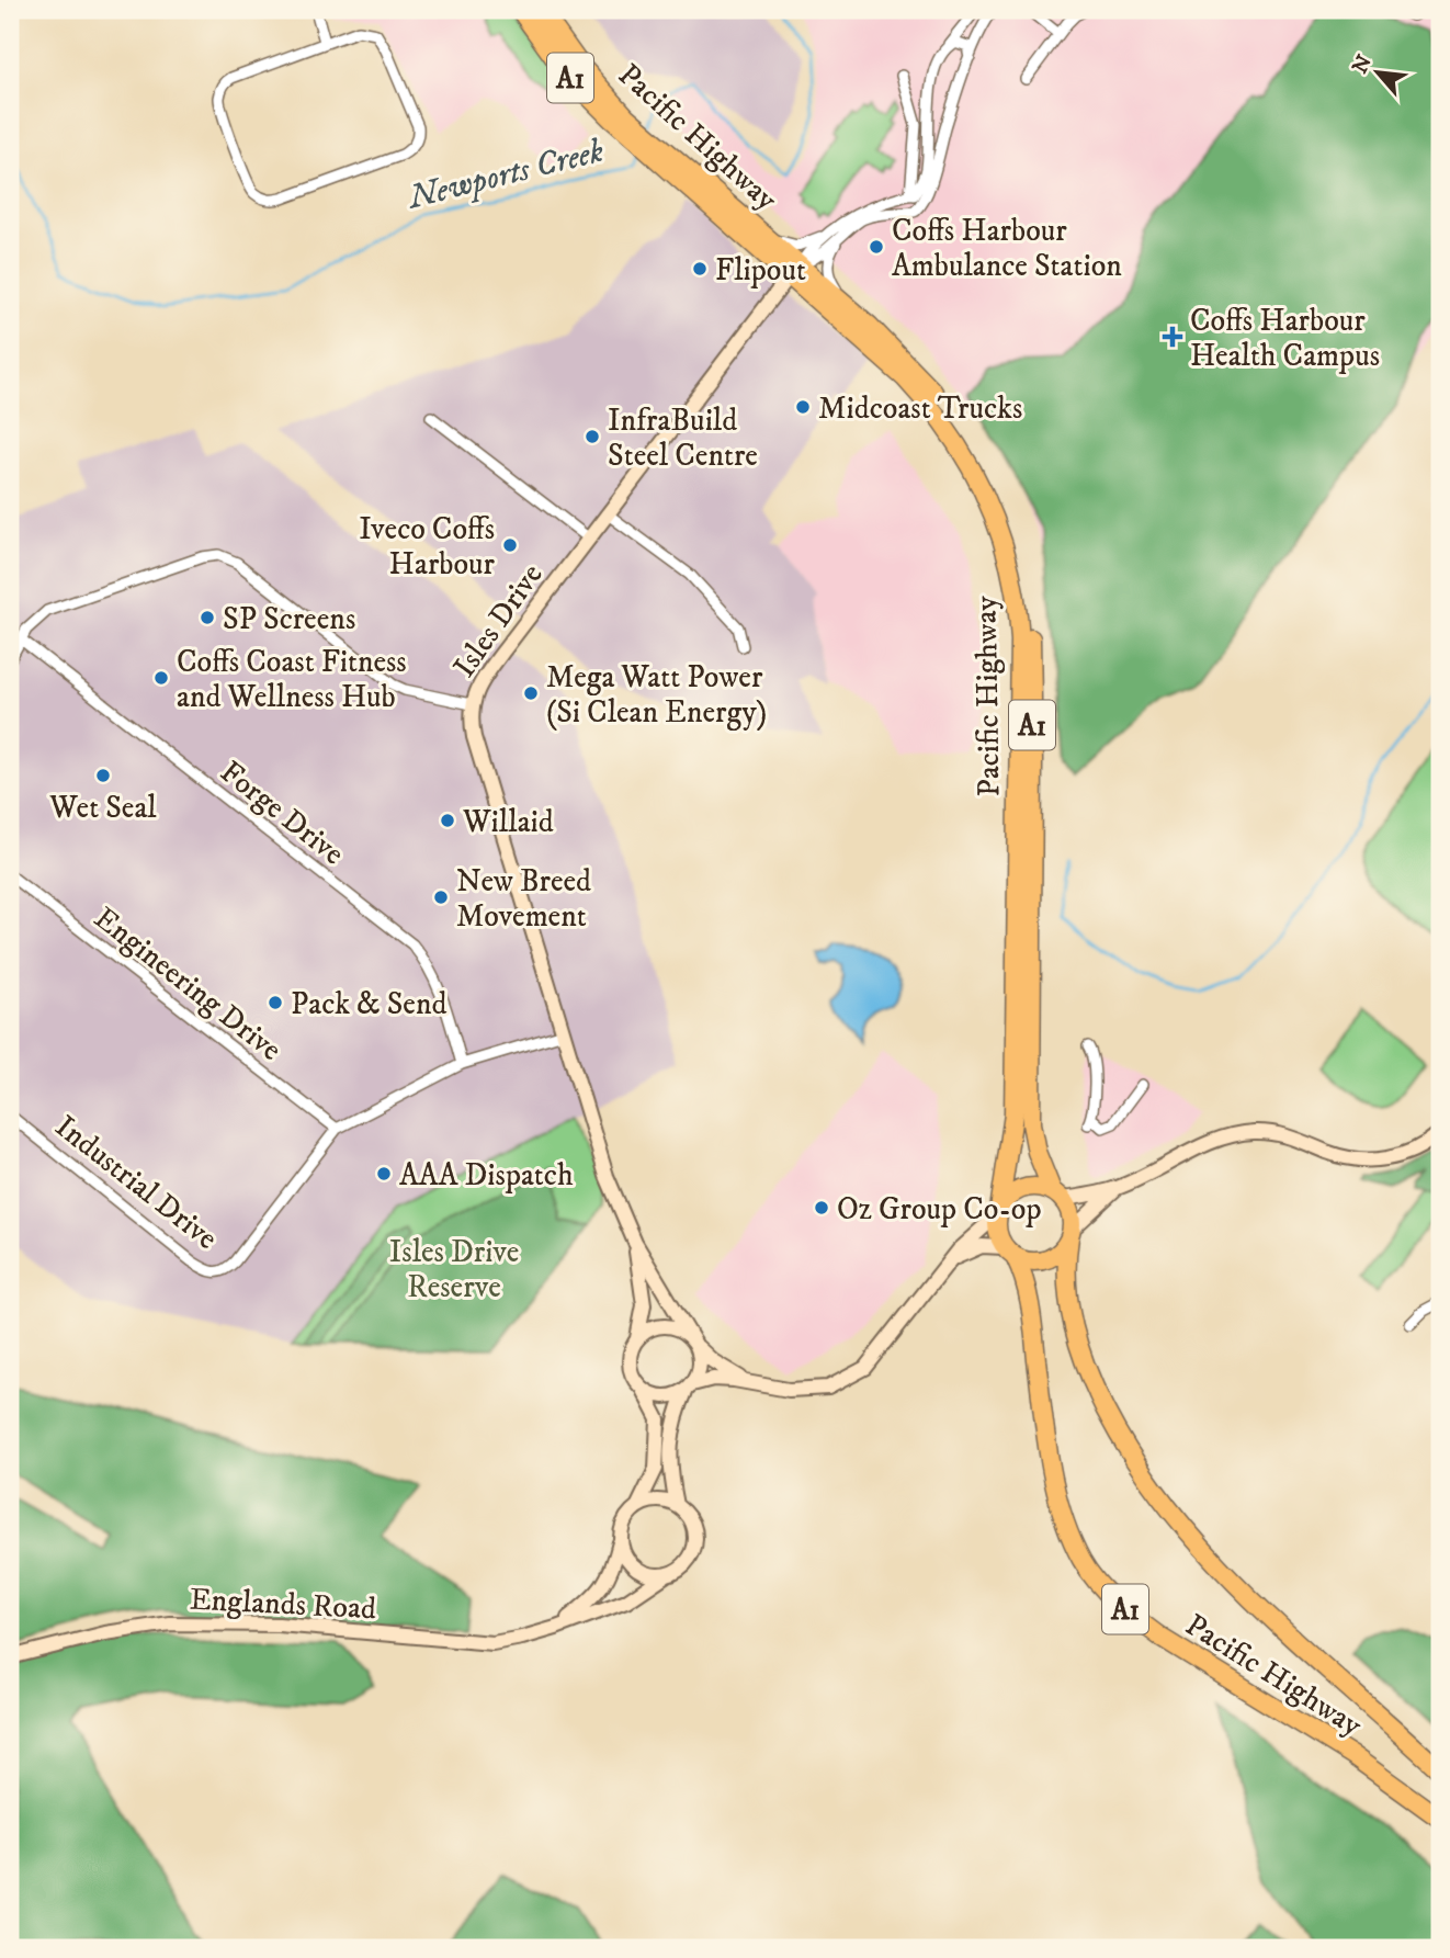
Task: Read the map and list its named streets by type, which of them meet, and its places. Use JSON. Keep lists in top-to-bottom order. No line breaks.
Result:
{"streets":{"highway":["A1","Pacific Highway"],"street":["Isles Drive","Forge Drive","Engineering Drive","Industrial Drive","Englands Road"]},"crossings":[["A1","Pacific Highway"],["Pacific Highway","Isles Drive"],["Isles Drive","Industrial Drive"],["Isles Drive","Englands Road"],["Forge Drive","Industrial Drive"],["Engineering Drive","Industrial Drive"]],"water":["Newports Creek"],"parks":["Isles Drive Reserve"],"places":{"other":["Coffs Harbour Ambulance Station","Flipout","Midcoast Trucks","InfraBuild Steel Centre","Iveco Coffs Harbour","SP Screens","Coffs Coast Fitness and Wellness Hub","Mega Watt Power (Si Clean Energy)","Wet Seal","Willaid","New Breed Movement","Pack & Send","AAA Dispatch","Oz Group Co-op"],"health":["Coffs Harbour Health Campus"]},"north":"top left"}
